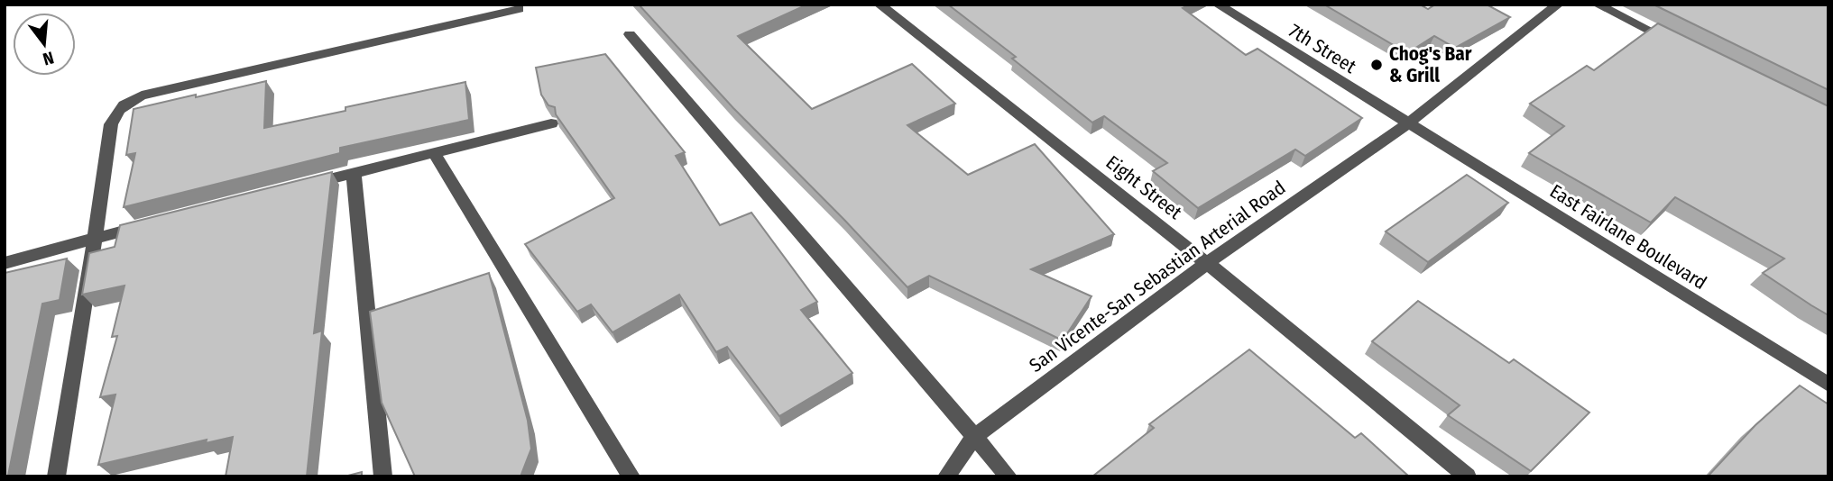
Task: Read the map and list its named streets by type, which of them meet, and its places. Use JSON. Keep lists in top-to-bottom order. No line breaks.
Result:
{"streets":{"street":["7th Street","Eight Street","East Fairlane Boulevard","San Vicente-San Sebastian Arterial Road"]},"crossings":[["7th Street","East Fairlane Boulevard"],["7th Street","San Vicente-San Sebastian Arterial Road"],["Eight Street","San Vicente-San Sebastian Arterial Road"],["East Fairlane Boulevard","San Vicente-San Sebastian Arterial Road"]],"places":["Chog's Bar & Grill"],"north":"bottom"}
